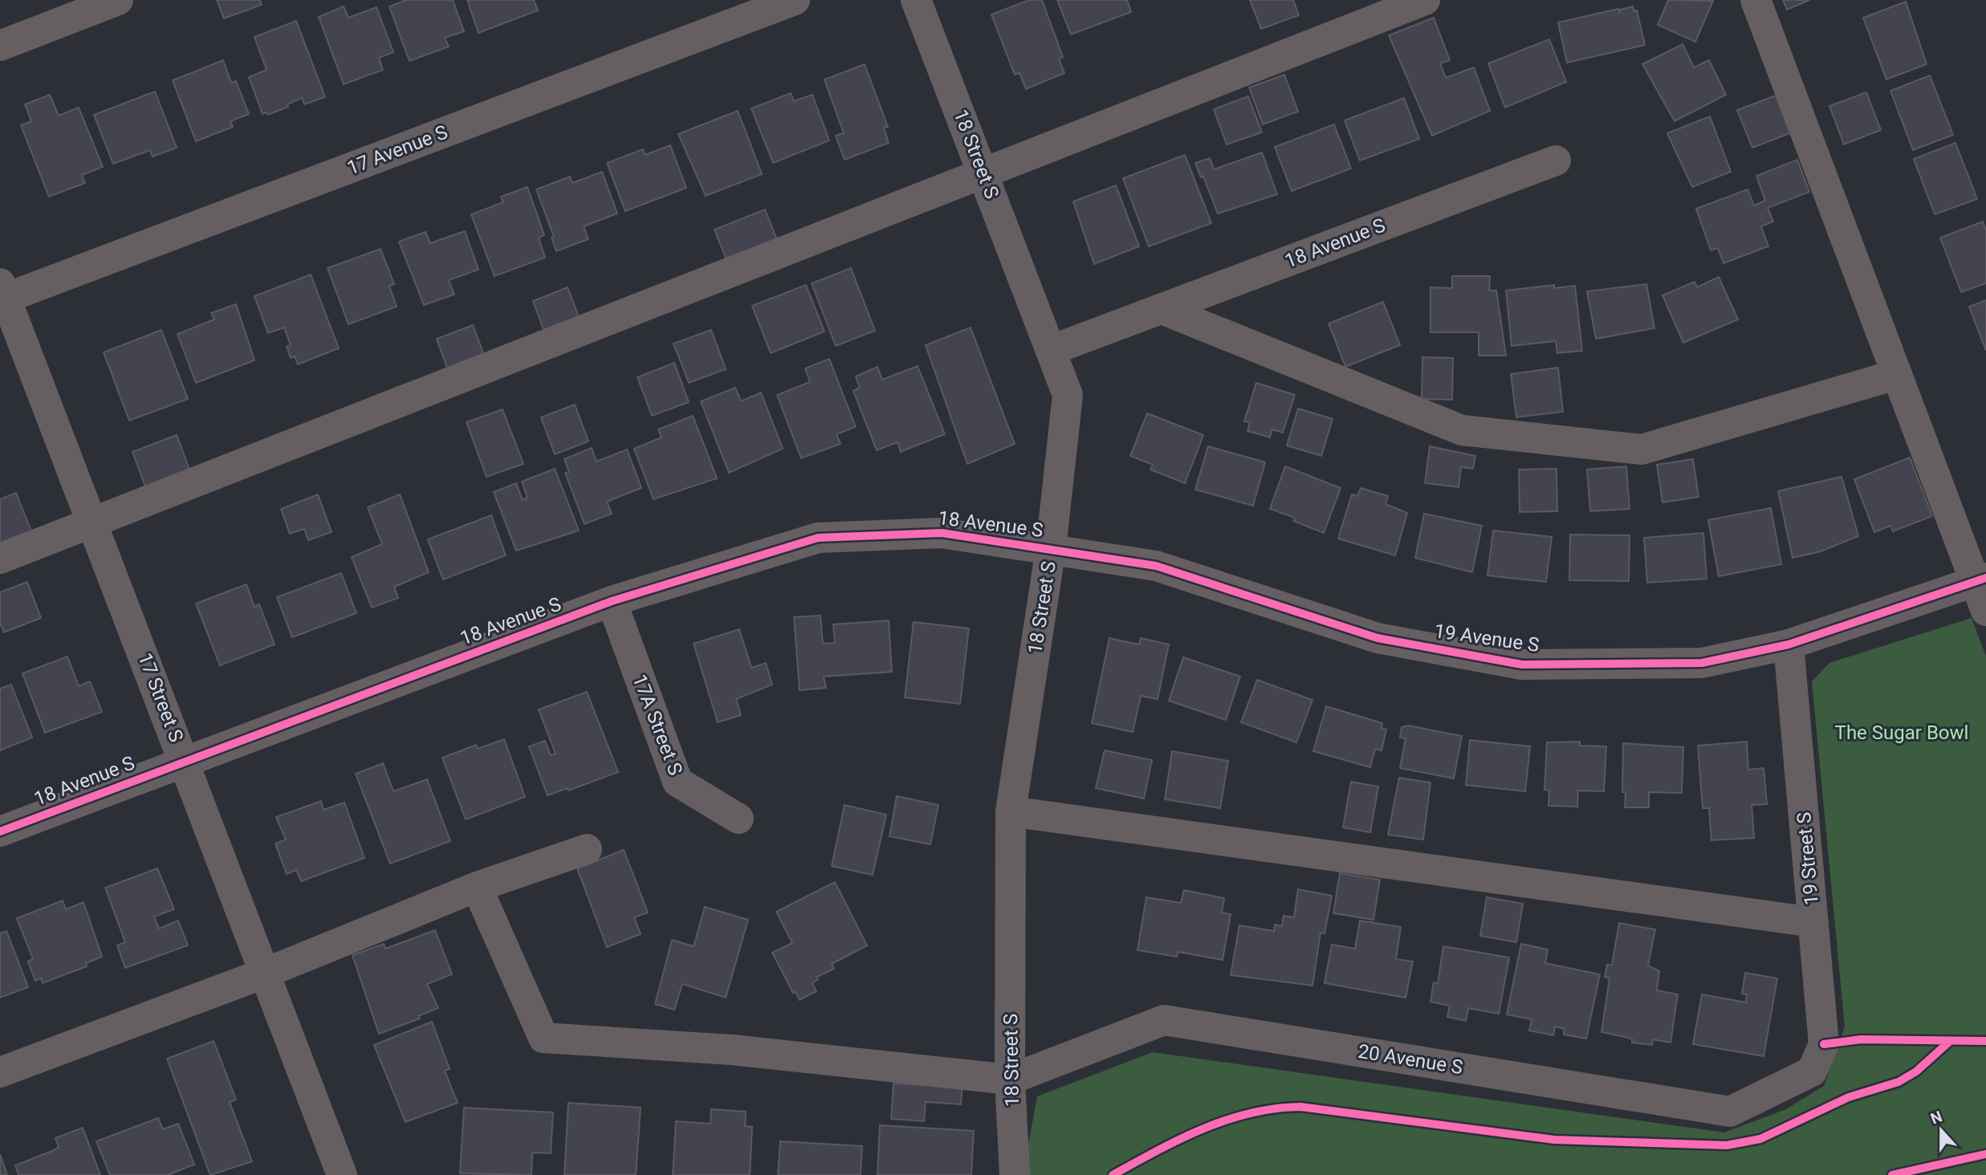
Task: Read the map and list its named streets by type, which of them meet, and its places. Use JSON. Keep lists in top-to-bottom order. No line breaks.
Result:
{"streets":{"street":["17 Avenue S","18 Street S","18 Avenue S","19 Avenue S","17 Street S","17A Street S","19 Street S","20 Avenue S"]},"crossings":[["17 Avenue S","17 Street S"],["18 Street S","18 Avenue S"],["18 Street S","19 Avenue S"],["18 Street S","20 Avenue S"],["18 Avenue S","19 Avenue S"],["18 Avenue S","17 Street S"],["18 Avenue S","17A Street S"],["19 Avenue S","19 Street S"],["19 Street S","20 Avenue S"]],"parks":["The Sugar Bowl"],"north":"top"}
